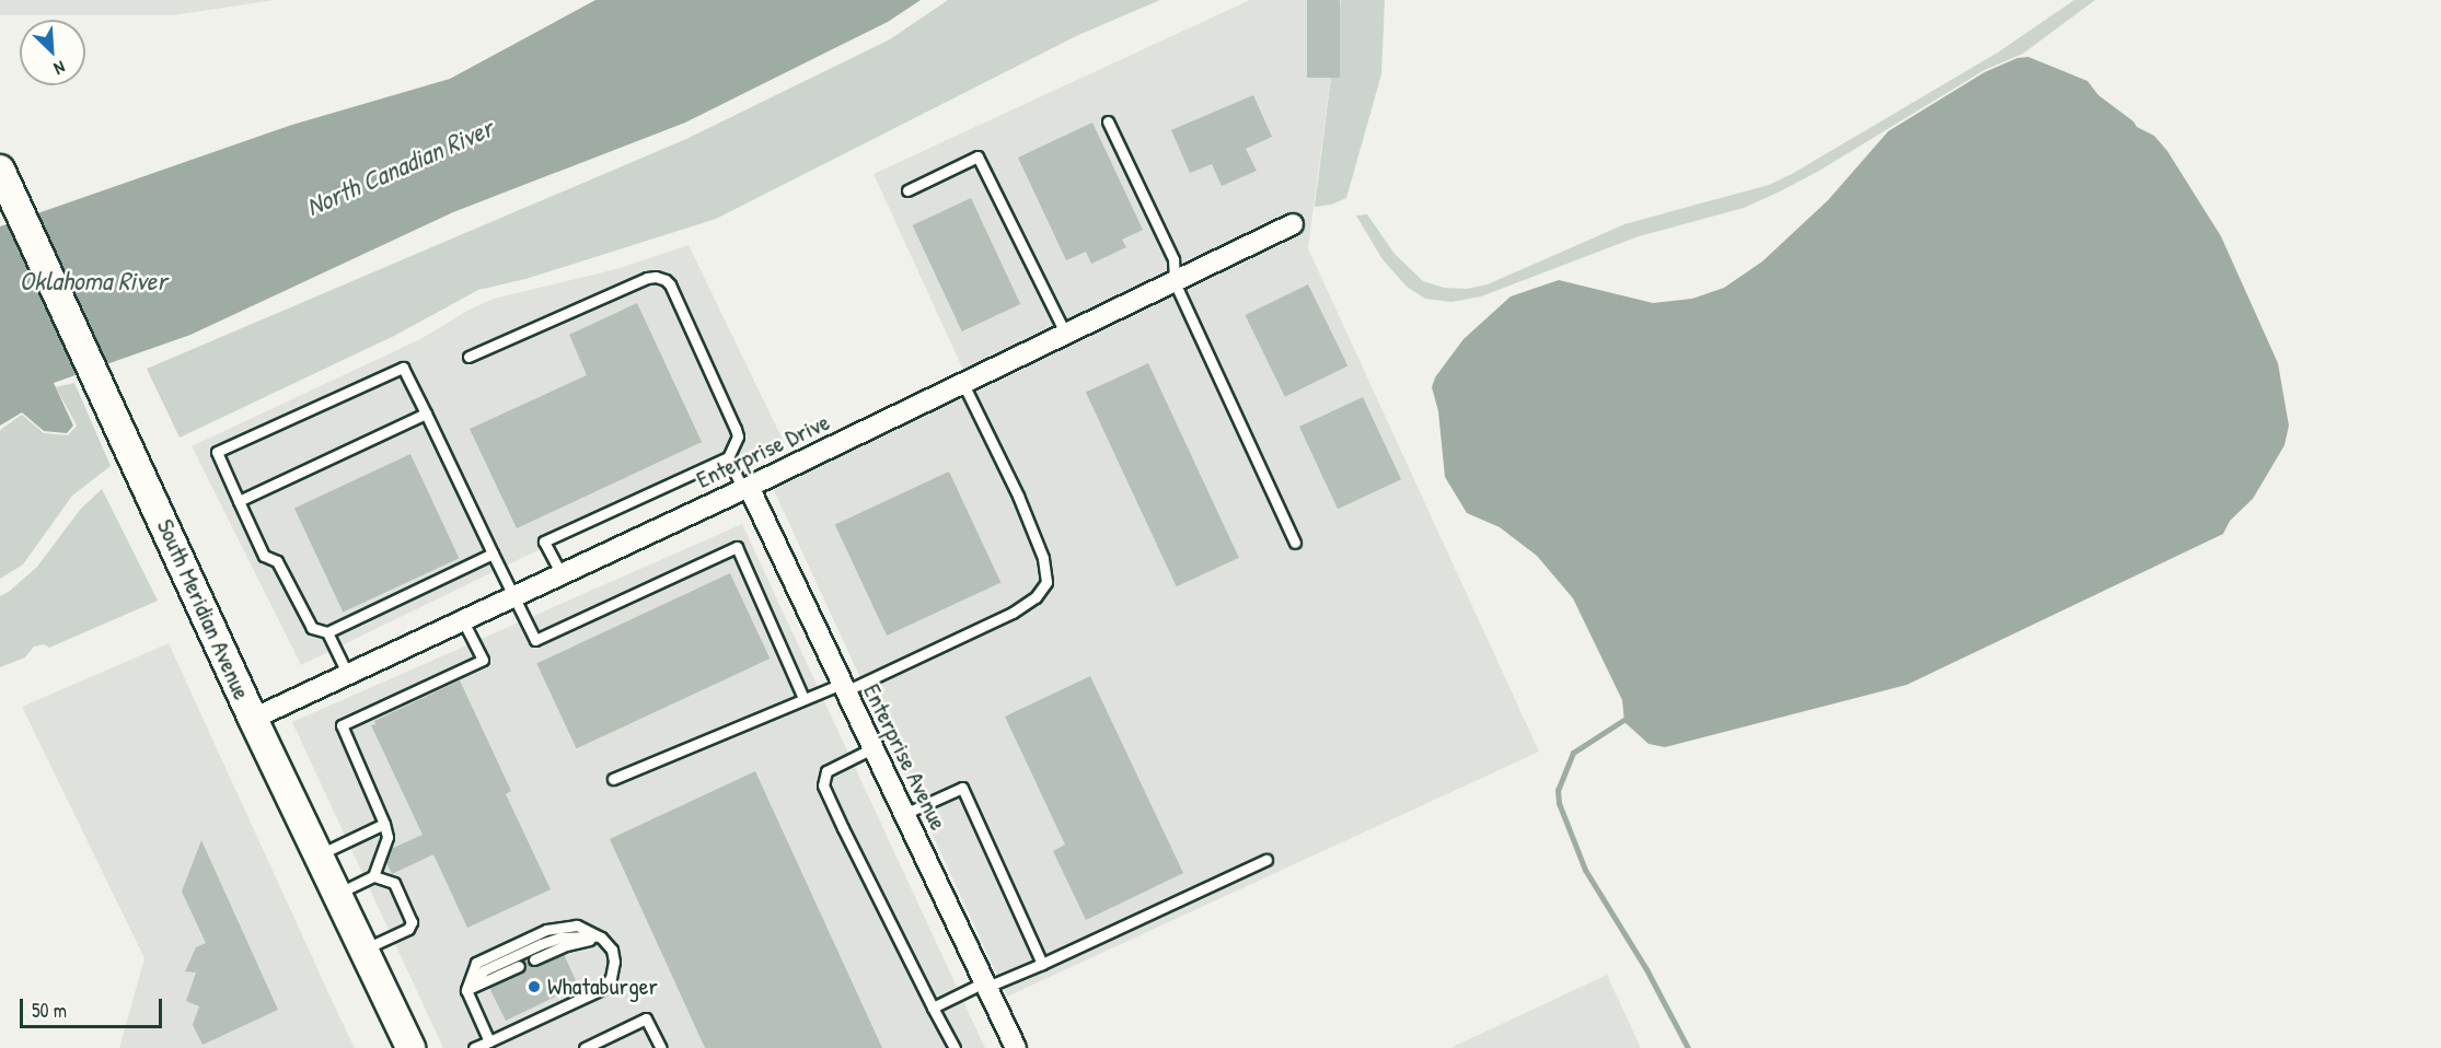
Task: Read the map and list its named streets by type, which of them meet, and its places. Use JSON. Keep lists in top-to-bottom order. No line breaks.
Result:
{"streets":{"main road":["South Meridian Avenue"],"street":["Enterprise Drive","Enterprise Avenue"]},"crossings":[["Enterprise Drive","South Meridian Avenue"],["Enterprise Drive","Enterprise Avenue"]],"water":["North Canadian River","Oklahoma River"],"places":["Whataburger"],"scale_bar":"50 m","north":"bottom right"}
